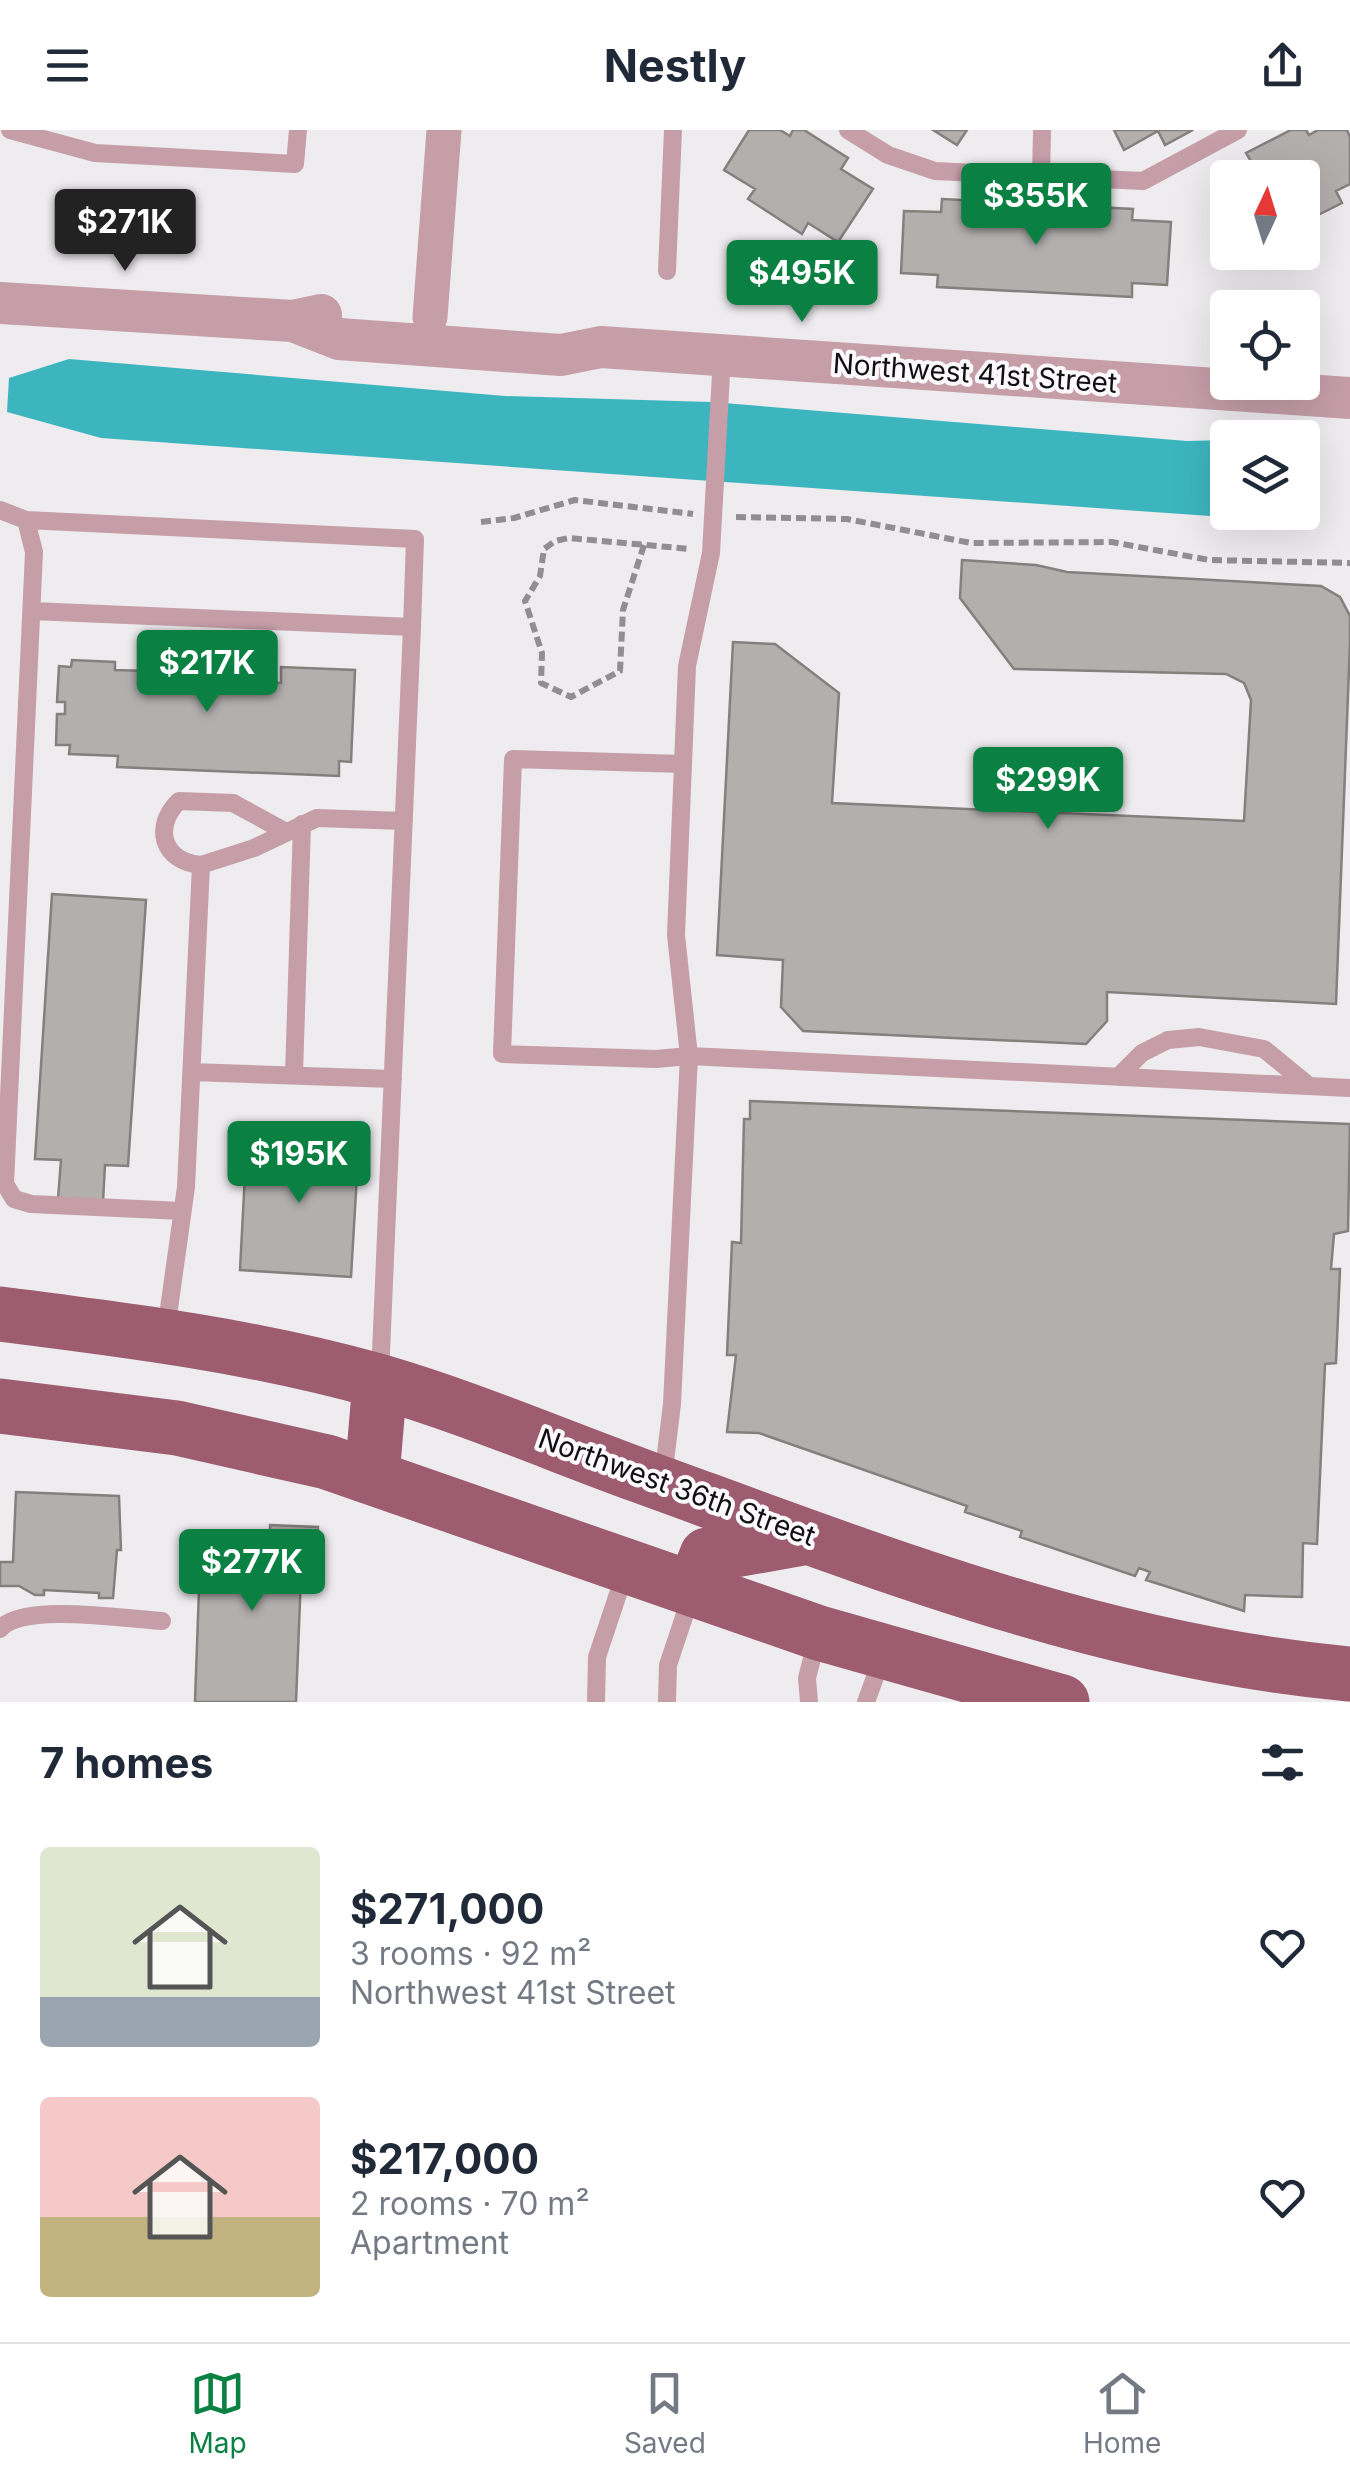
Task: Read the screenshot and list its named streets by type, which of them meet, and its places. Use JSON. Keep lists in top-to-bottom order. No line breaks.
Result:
{"streets":{"main road":["Northwest 36th Street"],"street":["Northwest 41st Street"]},"north":"top","page":{"header":"Nestly","price":["$355K","$271K","$495K","$217K","$299K","$195K","$277K"],"heading":"7 homes","list":[{"name":"$271,000","note":"3 rooms · 92 m² · Northwest 41st Street"},{"name":"$217,000","note":"2 rooms · 70 m² · Apartment"}],"tabs":["Map","Saved","Home"]}}
